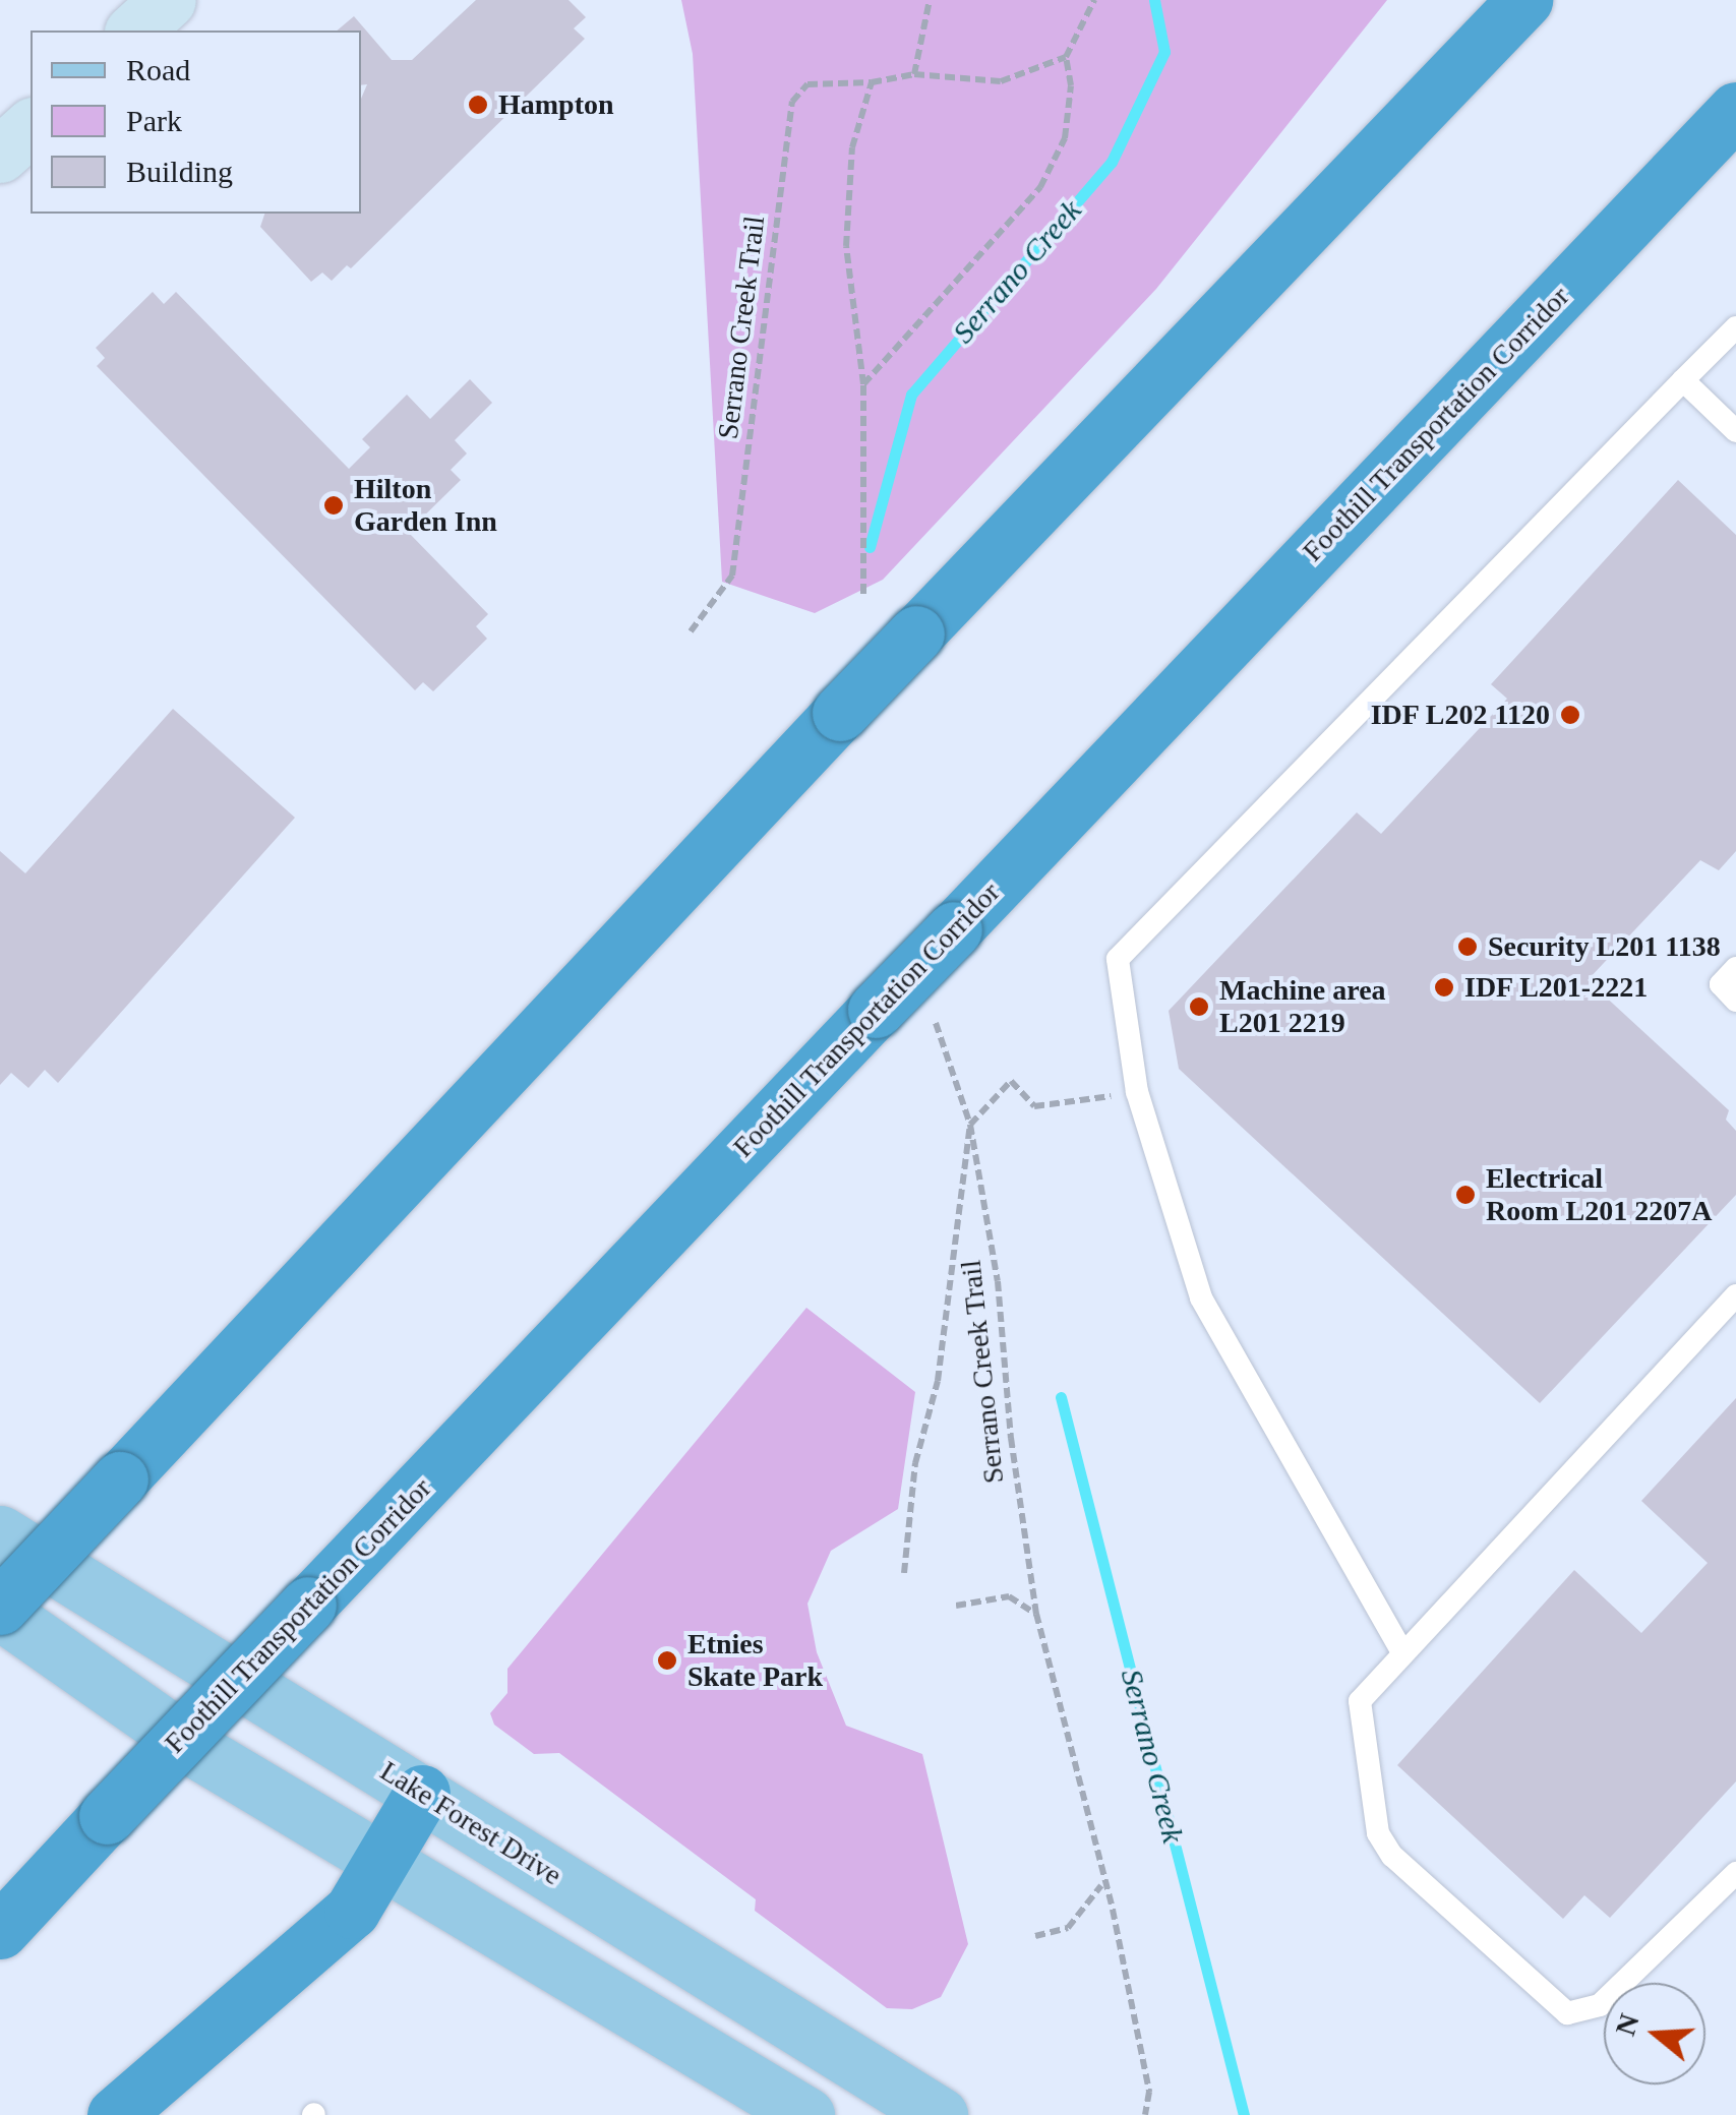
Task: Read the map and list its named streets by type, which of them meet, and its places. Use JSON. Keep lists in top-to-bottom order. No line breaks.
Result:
{"streets":{"highway":["Foothill Transportation Corridor"],"main road":["Lake Forest Drive"],"path":["Serrano Creek Trail"]},"water":["Serrano Creek"],"places":["Hampton","Hilton Garden Inn","IDF L202 1120","Security L201 1138","IDF L201-2221","Machine area L201 2219","Electrical Room L201 2207A","Etnies Skate Park"],"legend":["Road","Park","Building"],"north":"left"}
